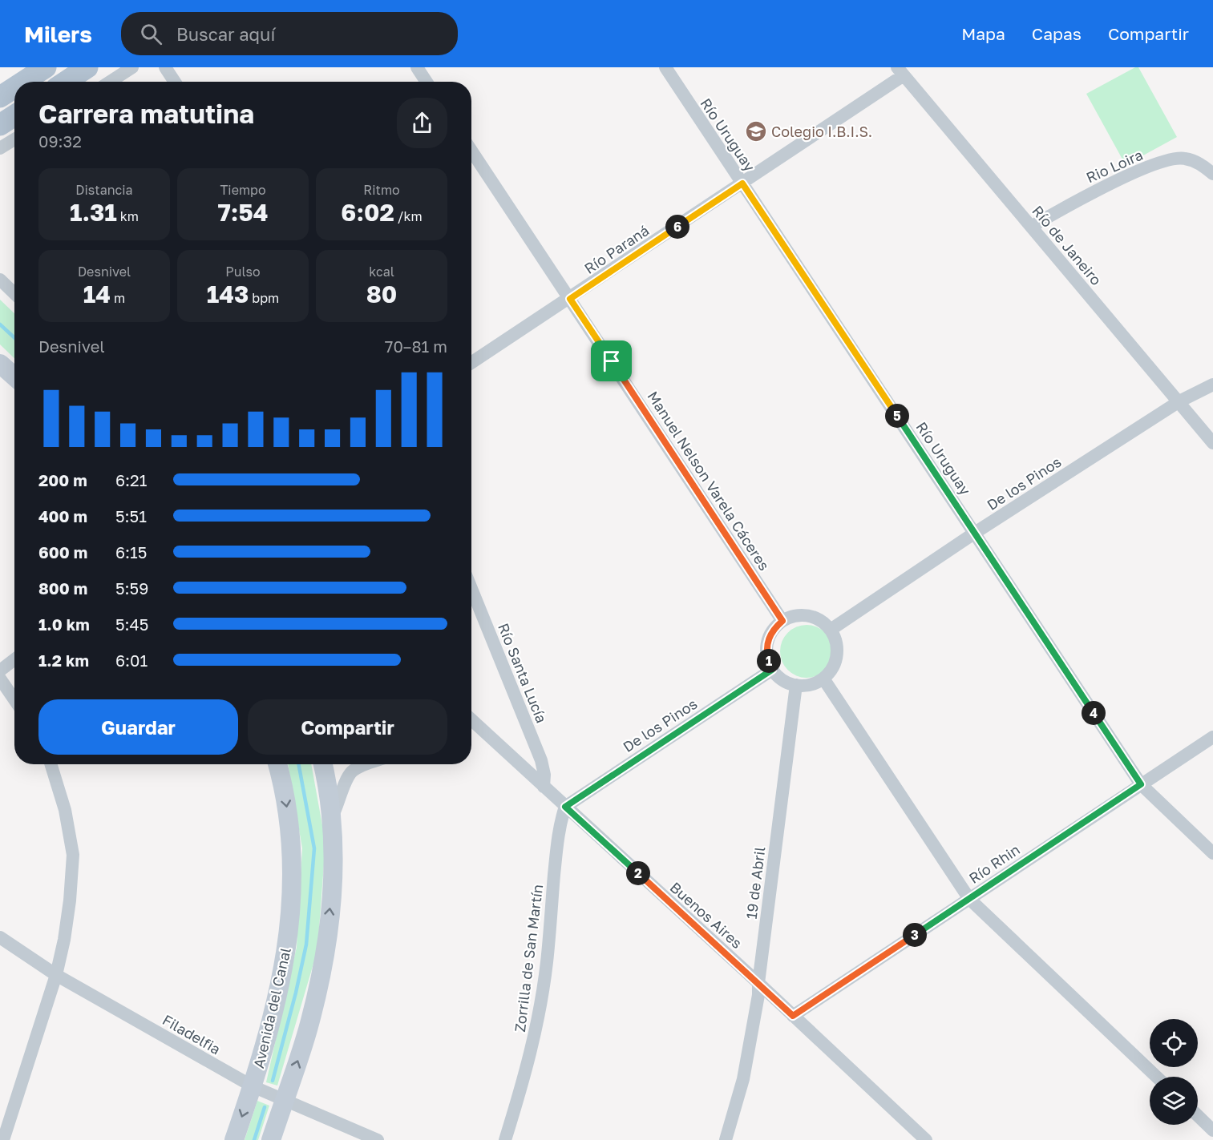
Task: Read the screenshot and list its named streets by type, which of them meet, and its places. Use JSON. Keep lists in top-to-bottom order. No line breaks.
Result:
{"streets":{"street":["Río Uruguay","Rio Loira","Río de Janeiro","Río Paraná","Manuel Nelson Varela Cáceres","De los Pinos","Río Santa Lucía","Río Rhin","19 de Abril","Buenos Aires","Zorrilla de San Martín","Avenida del Canal","Filadelfia"]},"crossings":[["Río Uruguay","Río Paraná"],["Río Uruguay","De los Pinos"],["Río Uruguay","Río Rhin"],["Rio Loira","Río de Janeiro"],["Río de Janeiro","Río Paraná"],["Río de Janeiro","De los Pinos"],["Río Paraná","Manuel Nelson Varela Cáceres"],["Manuel Nelson Varela Cáceres","De los Pinos"],["Manuel Nelson Varela Cáceres","19 de Abril"],["De los Pinos","19 de Abril"],["De los Pinos","Buenos Aires"],["De los Pinos","Zorrilla de San Martín"],["Río Santa Lucía","Buenos Aires"],["Río Rhin","Buenos Aires"],["19 de Abril","Buenos Aires"],["Buenos Aires","Zorrilla de San Martín"],["Avenida del Canal","Filadelfia"]],"places":{"school or university":["Colegio I.B.I.S."]},"page":{"header":"Milers","search":"Buscar aquí","nav":["Mapa","Capas","Compartir"],"heading":["Carrera matutina","09:32"],"stats":[["Distancia","1.31 km"],["Tiempo","7:54"],["Ritmo","6:02 /km"],["Desnivel","14 m"],["Pulso","143 bpm"],["kcal","80"]],"pins":["6","5","1","4","2","3"],"chart":["Desnivel","70–81 m"],"list":[{"name":"200 m","note":"6:21"},{"name":"400 m","note":"5:51"},{"name":"600 m","note":"6:15"},{"name":"800 m","note":"5:59"},{"name":"1.0 km","note":"5:45"},{"name":"1.2 km","note":"6:01"}],"buttons":["Guardar","Compartir"]}}
